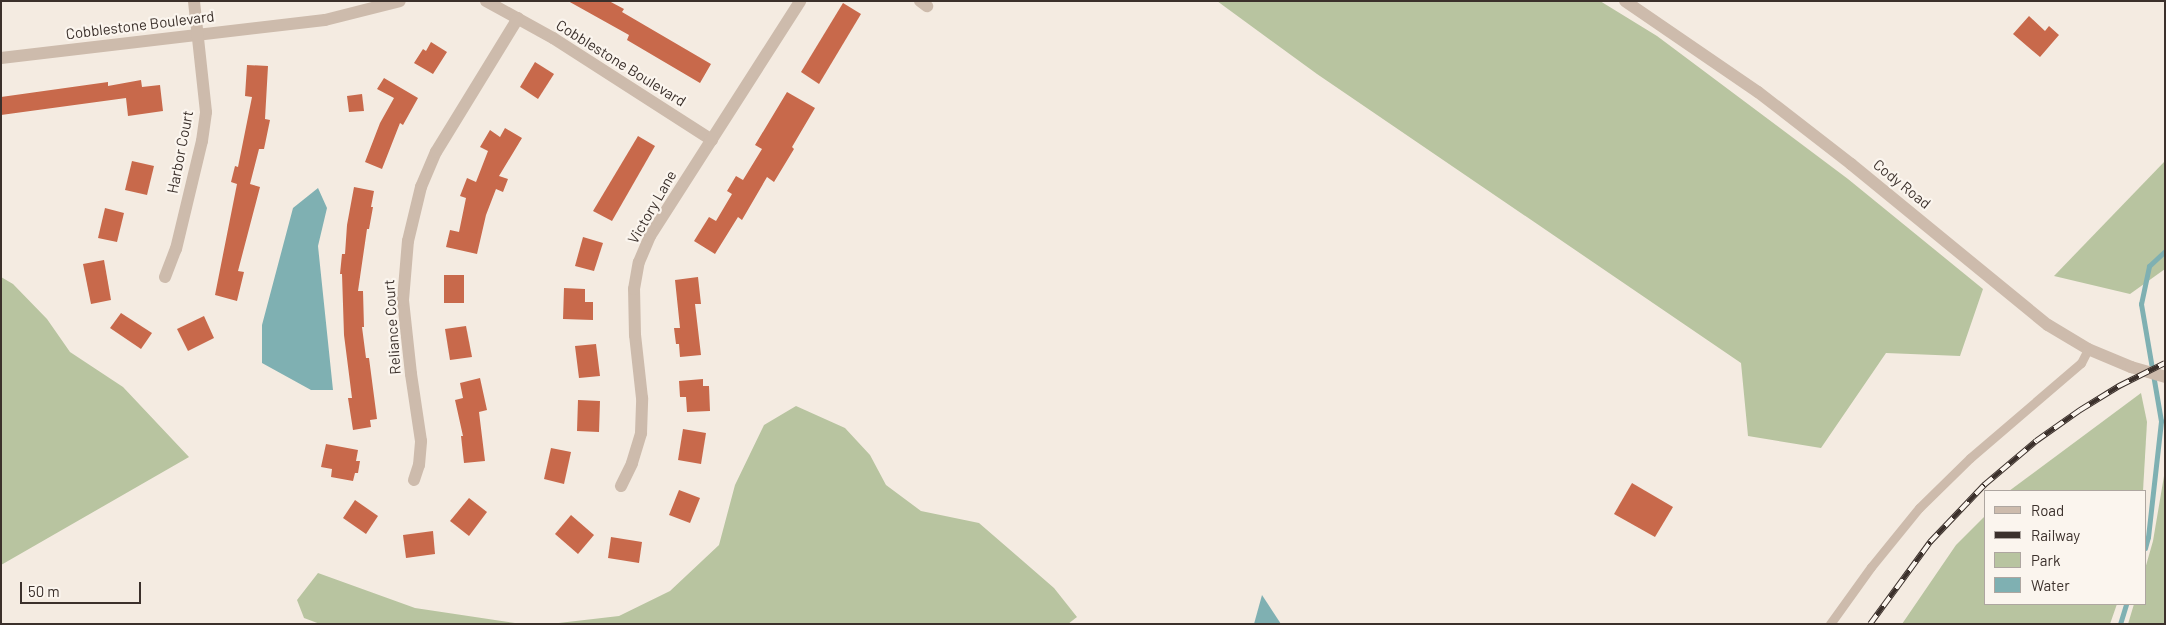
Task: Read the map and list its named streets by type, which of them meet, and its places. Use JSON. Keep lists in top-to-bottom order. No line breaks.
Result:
{"streets":{"street":["Cobblestone Boulevard","Harbor Court","Cody Road","Victory Lane","Reliance Court"]},"crossings":[["Cobblestone Boulevard","Harbor Court"],["Cobblestone Boulevard","Victory Lane"],["Cobblestone Boulevard","Reliance Court"]],"legend":["Road","Railway","Park","Water"],"scale_bar":"50 m"}
